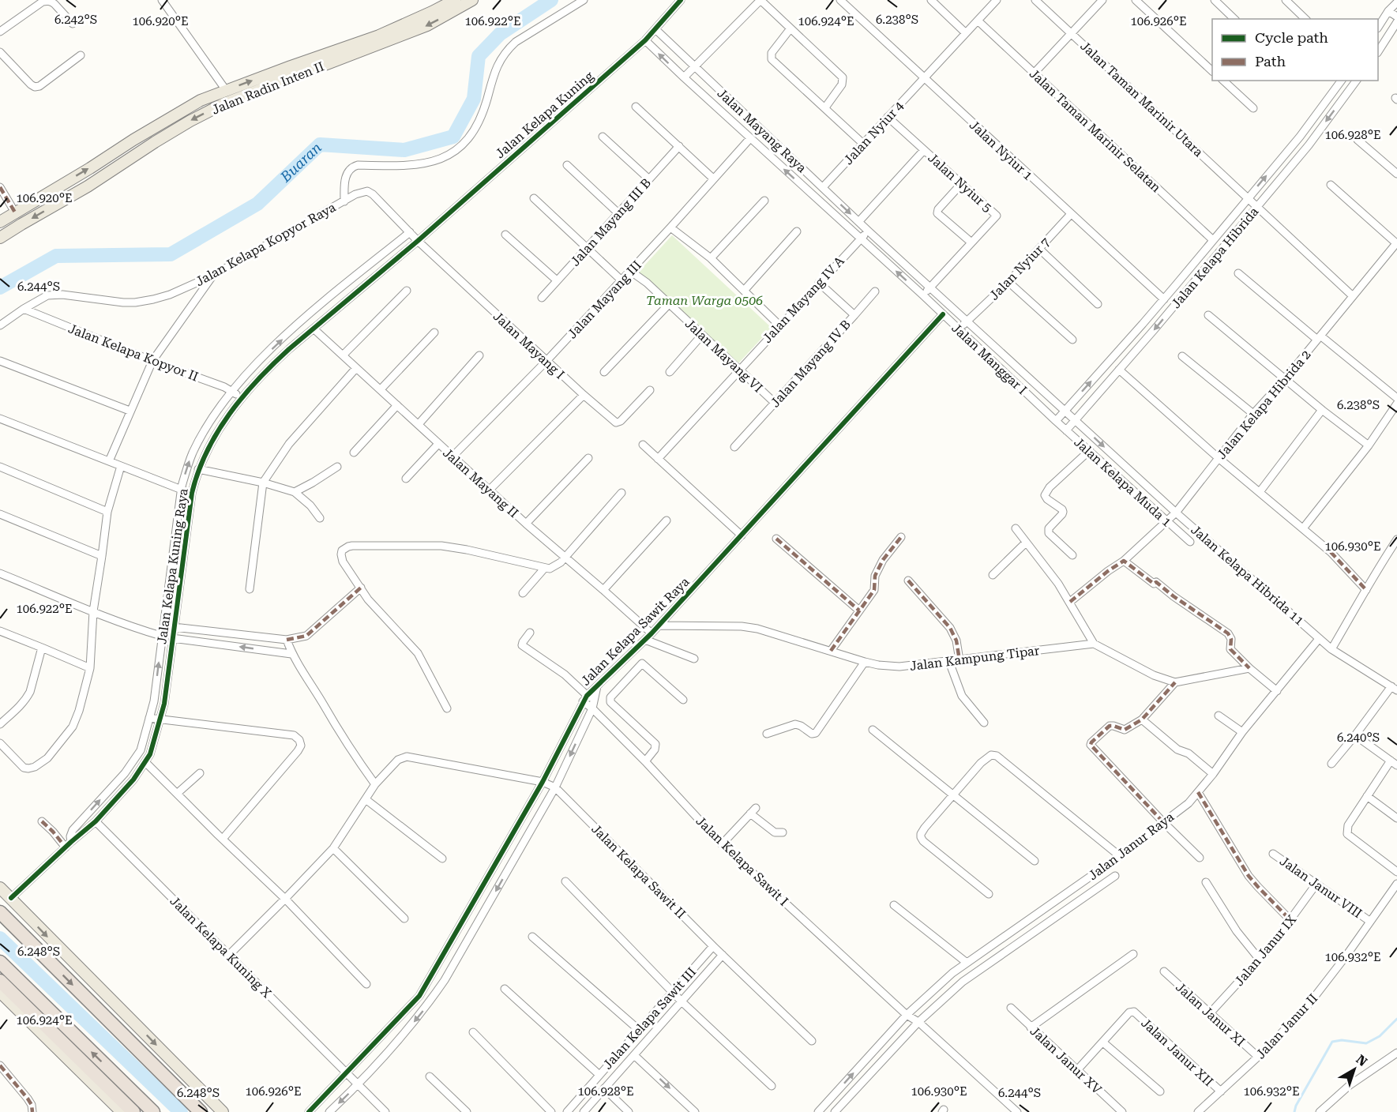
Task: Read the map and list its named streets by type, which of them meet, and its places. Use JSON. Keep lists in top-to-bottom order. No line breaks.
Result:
{"streets":{"main road":["Jalan Radin Inten II"],"street":["Jalan Taman Marinir Utara","Jalan Kelapa Kuning","Jalan Mayang Raya","Jalan Taman Marinir Selatan","Jalan Nyiur 4","Jalan Nyiur 1","Jalan Nyiur 5","Jalan Mayang III B","Jalan Kelapa Kopyor Raya","Jalan Kelapa Hibrida","Jalan Nyiur 7","Jalan Mayang III","Jalan Mayang IV A","Jalan Mayang I","Jalan Kelapa Kopyor II","Jalan Mayang VI","Jalan Manggar I","Jalan Mayang IV B","Jalan Kelapa Hibrida 2","Jalan Kelapa Muda 1","Jalan Mayang II","Jalan Kelapa Kuning Raya","Jalan Kelapa Hibrida 11","Jalan Kelapa Sawit Raya","Jalan Kampung Tipar","Jalan Janur Raya","Jalan Kelapa Sawit I","Jalan Kelapa Sawit II","Jalan Janur VIII","Jalan Kelapa Kuning X","Jalan Janur IX","Jalan Janur XI","Jalan Kelapa Sawit III","Jalan Janur II","Jalan Janur XII","Jalan Janur XV"]},"crossings":[["Jalan Taman Marinir Utara","Jalan Kelapa Hibrida"],["Jalan Taman Marinir Utara","Jalan Kelapa Hibrida 2"],["Jalan Kelapa Kuning","Jalan Mayang Raya"],["Jalan Kelapa Kuning","Jalan Mayang I"],["Jalan Kelapa Kuning","Jalan Kelapa Kuning Raya"],["Jalan Mayang Raya","Jalan Nyiur 4"],["Jalan Mayang Raya","Jalan Nyiur 5"],["Jalan Mayang Raya","Jalan Mayang III"],["Jalan Mayang Raya","Jalan Mayang IV A"],["Jalan Mayang Raya","Jalan Manggar I"],["Jalan Taman Marinir Selatan","Jalan Nyiur 4"],["Jalan Taman Marinir Selatan","Jalan Kelapa Hibrida"],["Jalan Nyiur 4","Jalan Nyiur 1"],["Jalan Nyiur 4","Jalan Nyiur 5"],["Jalan Nyiur 1","Jalan Kelapa Hibrida"],["Jalan Nyiur 1","Jalan Nyiur 7"],["Jalan Kelapa Kopyor Raya","Jalan Mayang I"],["Jalan Kelapa Kopyor Raya","Jalan Kelapa Kopyor II"],["Jalan Kelapa Kopyor Raya","Jalan Kelapa Kuning Raya"],["Jalan Kelapa Hibrida","Jalan Manggar I"],["Jalan Kelapa Hibrida","Jalan Kelapa Muda 1"],["Jalan Nyiur 7","Jalan Manggar I"],["Jalan Mayang III","Jalan Mayang I"],["Jalan Mayang III","Jalan Mayang VI"],["Jalan Mayang III","Jalan Mayang II"],["Jalan Mayang IV A","Jalan Mayang VI"],["Jalan Mayang IV A","Jalan Manggar I"],["Jalan Mayang IV A","Jalan Mayang IV B"],["Jalan Mayang I","Jalan Kelapa Kuning Raya"],["Jalan Kelapa Kopyor II","Jalan Kelapa Kuning Raya"],["Jalan Mayang VI","Jalan Mayang IV B"],["Jalan Manggar I","Jalan Kelapa Muda 1"],["Jalan Manggar I","Jalan Kelapa Sawit Raya"],["Jalan Kelapa Hibrida 2","Jalan Kelapa Muda 1"],["Jalan Kelapa Hibrida 2","Jalan Kelapa Hibrida 11"],["Jalan Kelapa Muda 1","Jalan Kelapa Hibrida 11"],["Jalan Mayang II","Jalan Kelapa Kuning Raya"],["Jalan Mayang II","Jalan Kelapa Sawit Raya"],["Jalan Kelapa Kuning Raya","Jalan Kelapa Kuning X"],["Jalan Kelapa Hibrida 11","Jalan Janur Raya"],["Jalan Kelapa Sawit Raya","Jalan Kampung Tipar"],["Jalan Kelapa Sawit Raya","Jalan Kelapa Sawit I"],["Jalan Kelapa Sawit Raya","Jalan Kelapa Kuning X"],["Jalan Janur Raya","Jalan Kelapa Sawit I"],["Jalan Kelapa Sawit II","Jalan Kelapa Sawit III"],["Jalan Janur VIII","Jalan Janur IX"],["Jalan Janur VIII","Jalan Janur II"],["Jalan Janur IX","Jalan Janur XI"],["Jalan Janur XI","Jalan Janur II"],["Jalan Janur II","Jalan Janur XII"]],"water":["Buaran"],"parks":["Taman Warga 0506"],"legend":["Cycle path","Path"],"north":"top right","coordinates":["6.242°S","6.238°S","106.920°E","106.922°E","106.924°E","106.926°E","106.928°E","6.244°S","106.930°E","6.240°S","6.248°S","106.932°E"]}
